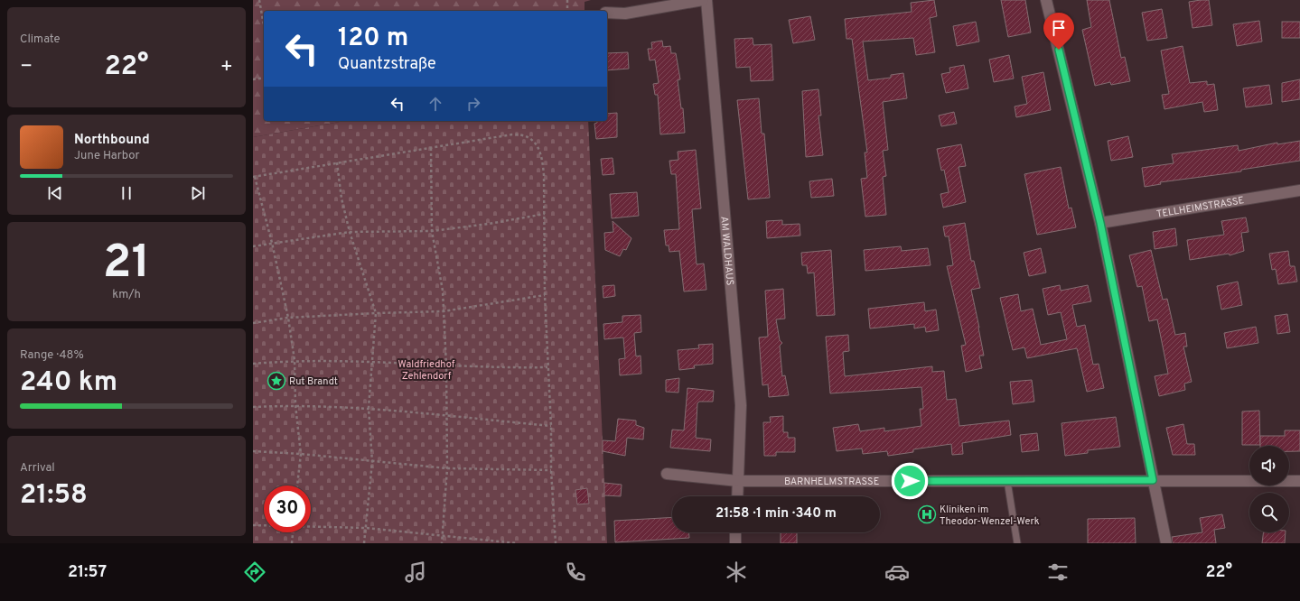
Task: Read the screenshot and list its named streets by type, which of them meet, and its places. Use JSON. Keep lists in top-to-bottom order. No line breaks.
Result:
{"streets":{"street":["TELLHEIMSTRASSE","AM WALDHAUS","BARNHELMSTRASSE"]},"crossings":[["AM WALDHAUS","BARNHELMSTRASSE"]],"parks":["Waldfriedhof Zehlendorf"],"places":{"place":["Rut Brandt"],"hospital":["Kliniken im Theodor-Wenzel-Werk"]},"page":{"tile":["Climate",["21","km/h"],["Range · 48%","240 km"],["Arrival","21:58"]],"turn":["120 m","Quantzstraße"],"heat":["−","22°","+"],"song":["Northbound","June Harbor"],"limit":"30","trip":"21:58 · 1 min · 340 m","tabs":["21:57","22°"]}}
